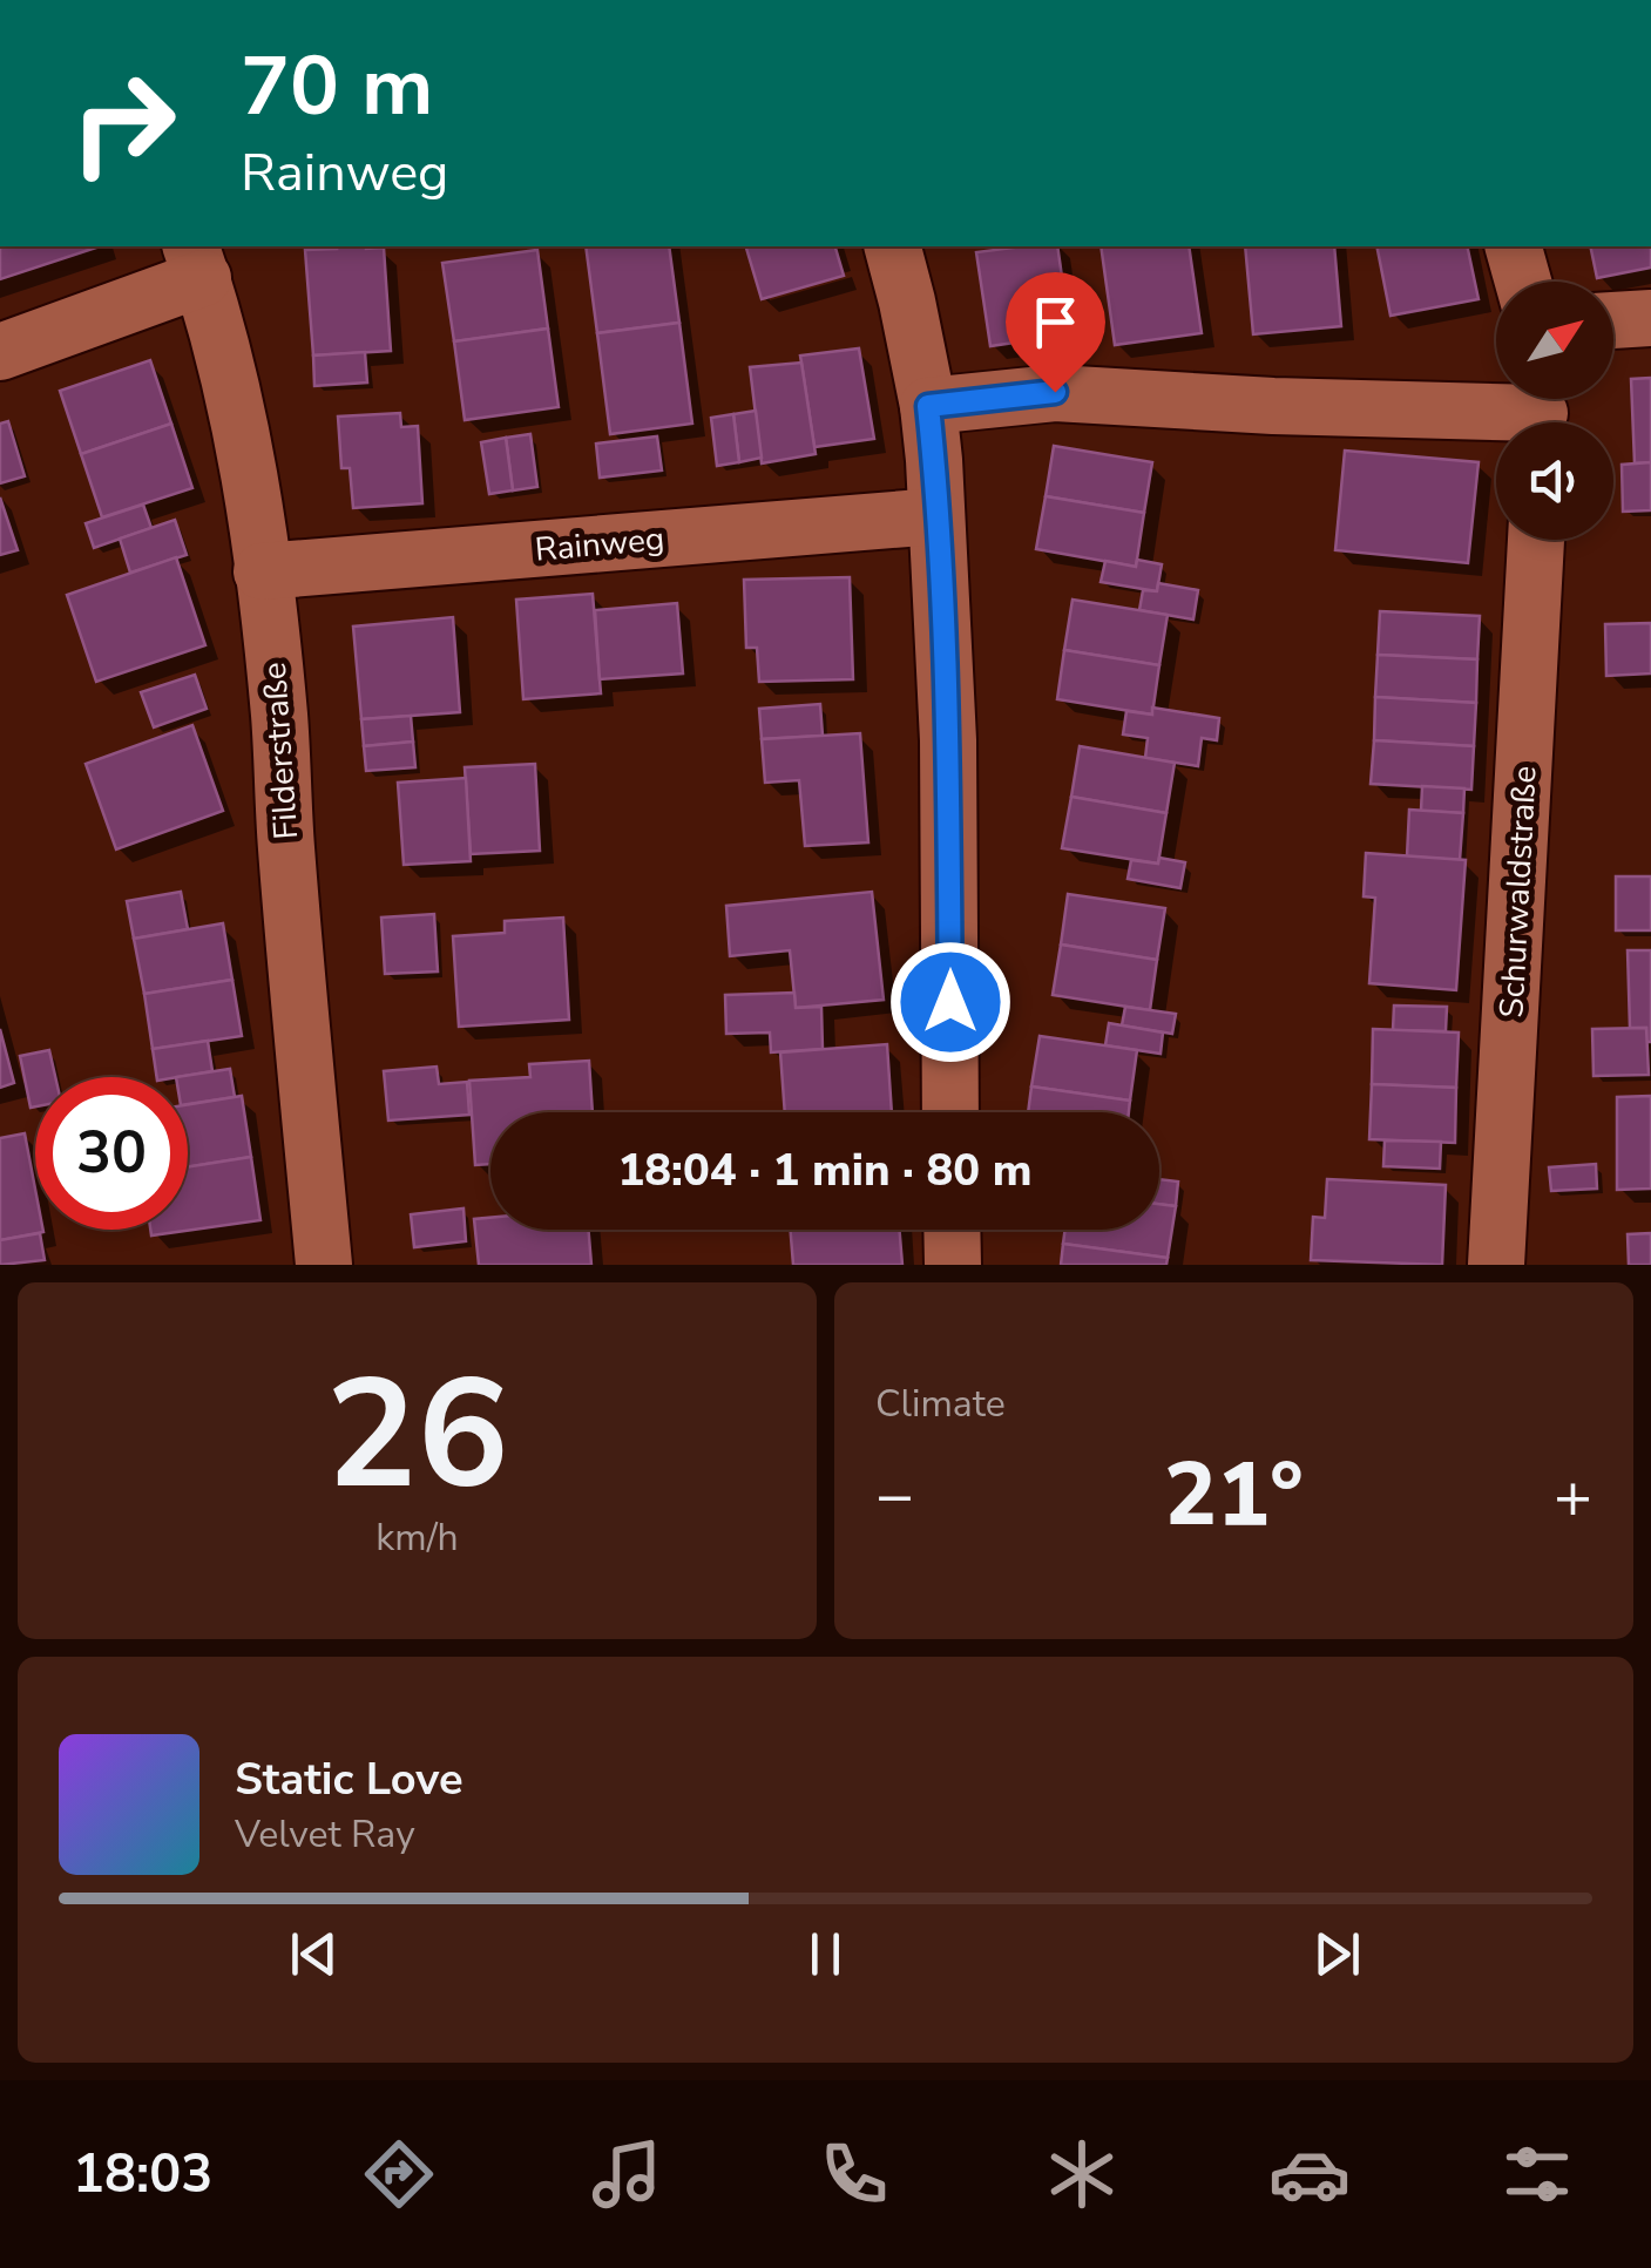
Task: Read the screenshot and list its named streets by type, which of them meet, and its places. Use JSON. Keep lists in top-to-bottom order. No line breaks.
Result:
{"streets":{"street":["Rainweg","Filderstraße","Schurwaldstraße"]},"crossings":[["Rainweg","Filderstraße"]],"north":"top right","page":{"turn":["70 m","Rainweg"],"limit":"30","trip":"18:04 · 1 min · 80 m","tile":[["26","km/h"],"Climate"],"heat":["−","21°","+"],"song":["Static Love","Velvet Ray"],"tabs":"18:03"}}
